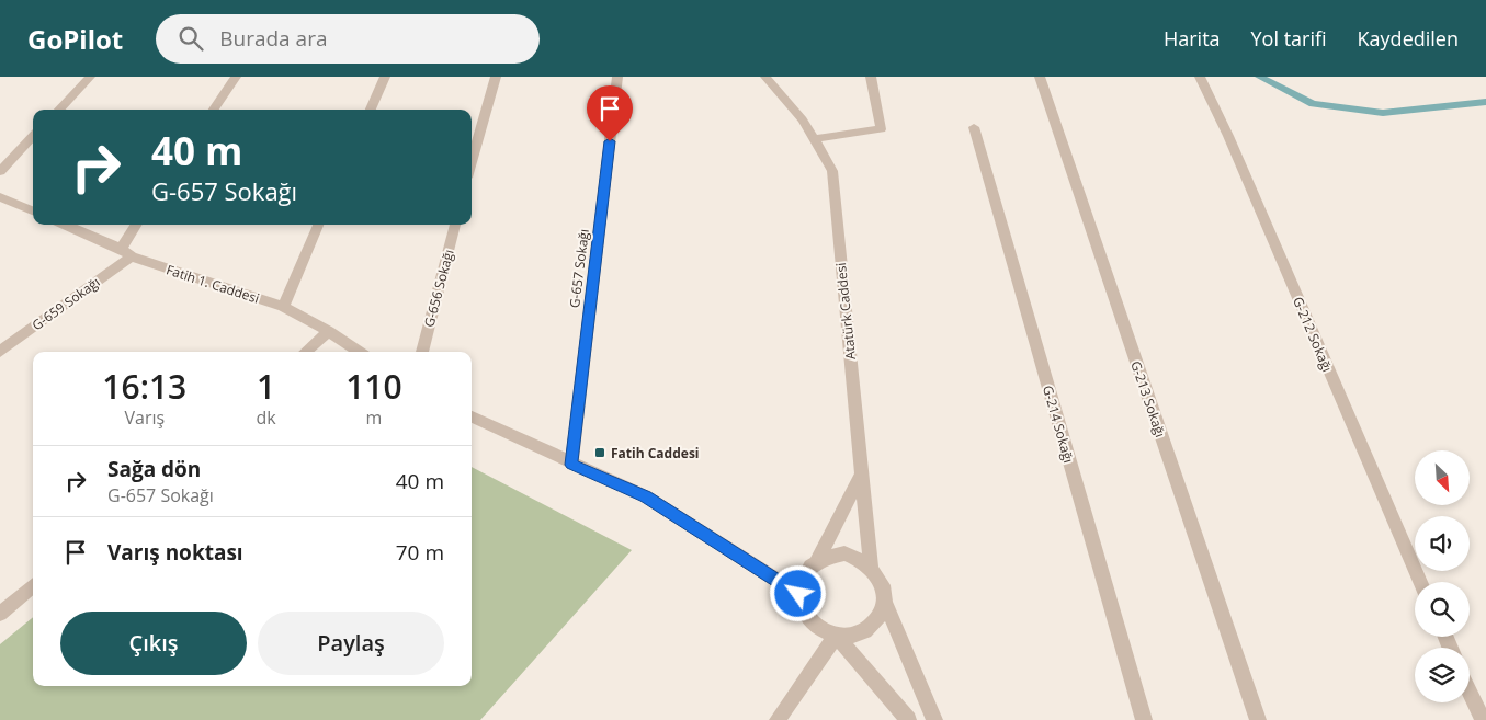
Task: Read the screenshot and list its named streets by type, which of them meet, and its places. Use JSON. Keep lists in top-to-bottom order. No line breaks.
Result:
{"streets":{"street":["G-657 Sokağı","Fatih 1. Caddesi","G-656 Sokağı","G-659 Sokağı","Atatürk Caddesi","G-212 Sokağı","G-213 Sokağı","G-214 Sokağı"]},"crossings":[["Fatih 1. Caddesi","G-659 Sokağı"]],"places":{"transit":["Fatih Caddesi"]},"north":"bottom right","page":{"header":"GoPilot","search":"Burada ara","nav":["Harita","Yol tarifi","Kaydedilen"],"turn":["40 m","G-657 Sokağı"],"eta":["16:13","Varış","1","dk","110","m"],"list":[{"name":"Sağa dön","note":"G-657 Sokağı","value":"40 m"},{"name":"Varış noktası","value":"70 m"}],"buttons":["Çıkış","Paylaş"]}}
